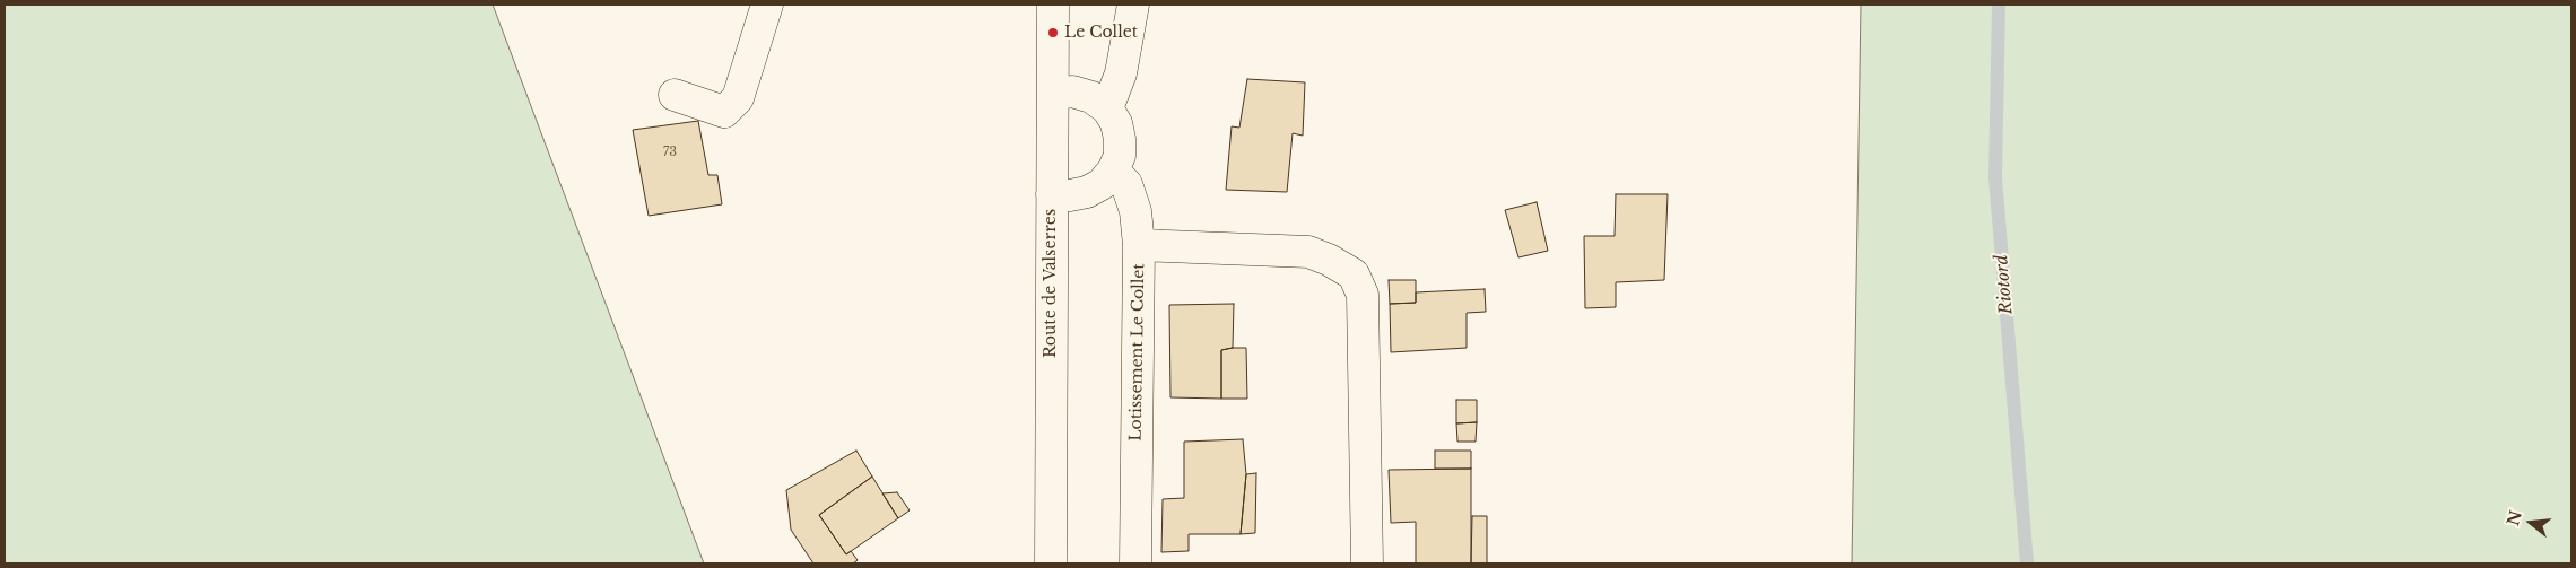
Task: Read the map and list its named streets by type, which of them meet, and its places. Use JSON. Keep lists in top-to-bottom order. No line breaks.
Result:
{"streets":{"street":["Route de Valserres","Lotissement Le Collet"]},"water":["Riotord"],"places":["Le Collet"],"house_numbers":["73"],"north":"left"}
